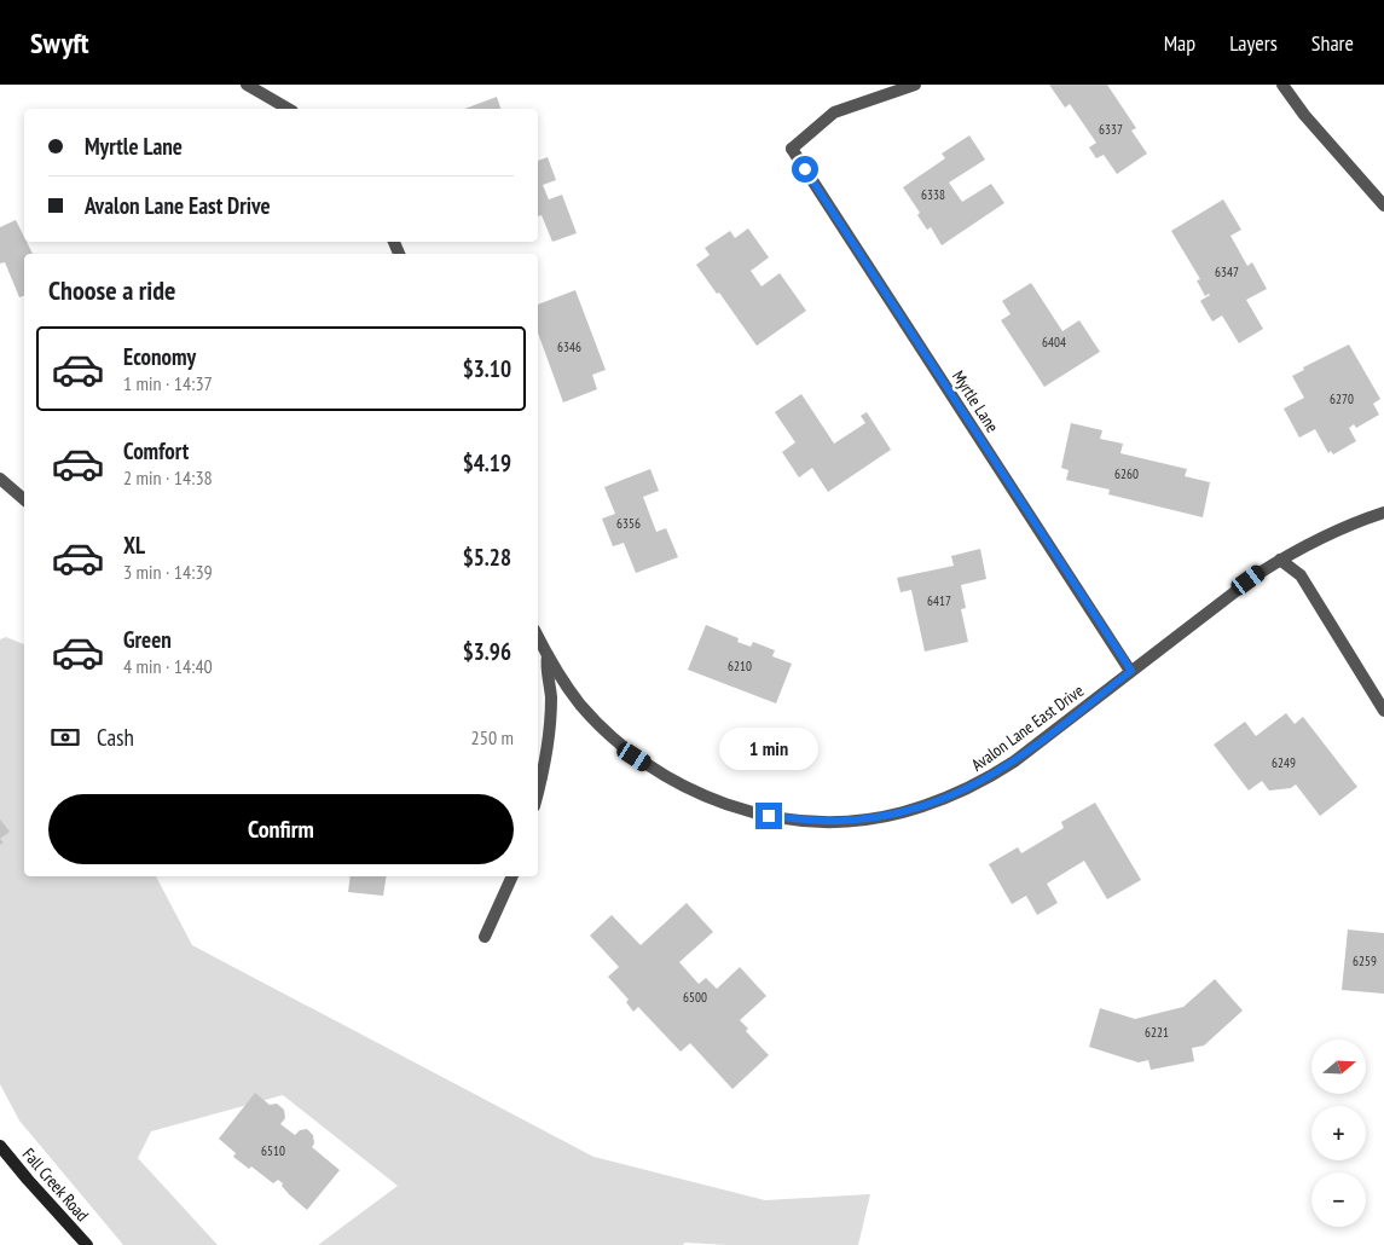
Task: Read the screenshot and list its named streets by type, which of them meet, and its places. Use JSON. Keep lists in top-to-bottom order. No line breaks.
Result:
{"streets":{"main road":["Fall Creek Road"],"street":["Myrtle Lane","Avalon Lane East Drive"]},"crossings":[["Myrtle Lane","Avalon Lane East Drive"]],"house_numbers":["6337","6338","6347","6404","6346","6270","6260","6356","6417","6210","6249","6259","6500","6221","6510"],"north":"right","page":{"header":"Swyft","nav":["Map","Layers","Share"],"banner":["Myrtle Lane","Avalon Lane East Drive"],"heading":"Choose a ride","list":[{"name":"Economy","note":"1 min · 14:37","value":"$3.10"},{"name":"Comfort","note":"2 min · 14:38","value":"$4.19"},{"name":"XL","note":"3 min · 14:39","value":"$5.28"},{"name":"Green","note":"4 min · 14:40","value":"$3.96"}],"pay":["Cash","250 m"],"bubble":"1 min","buttons":"Confirm","map_buttons":["+","−"]}}
